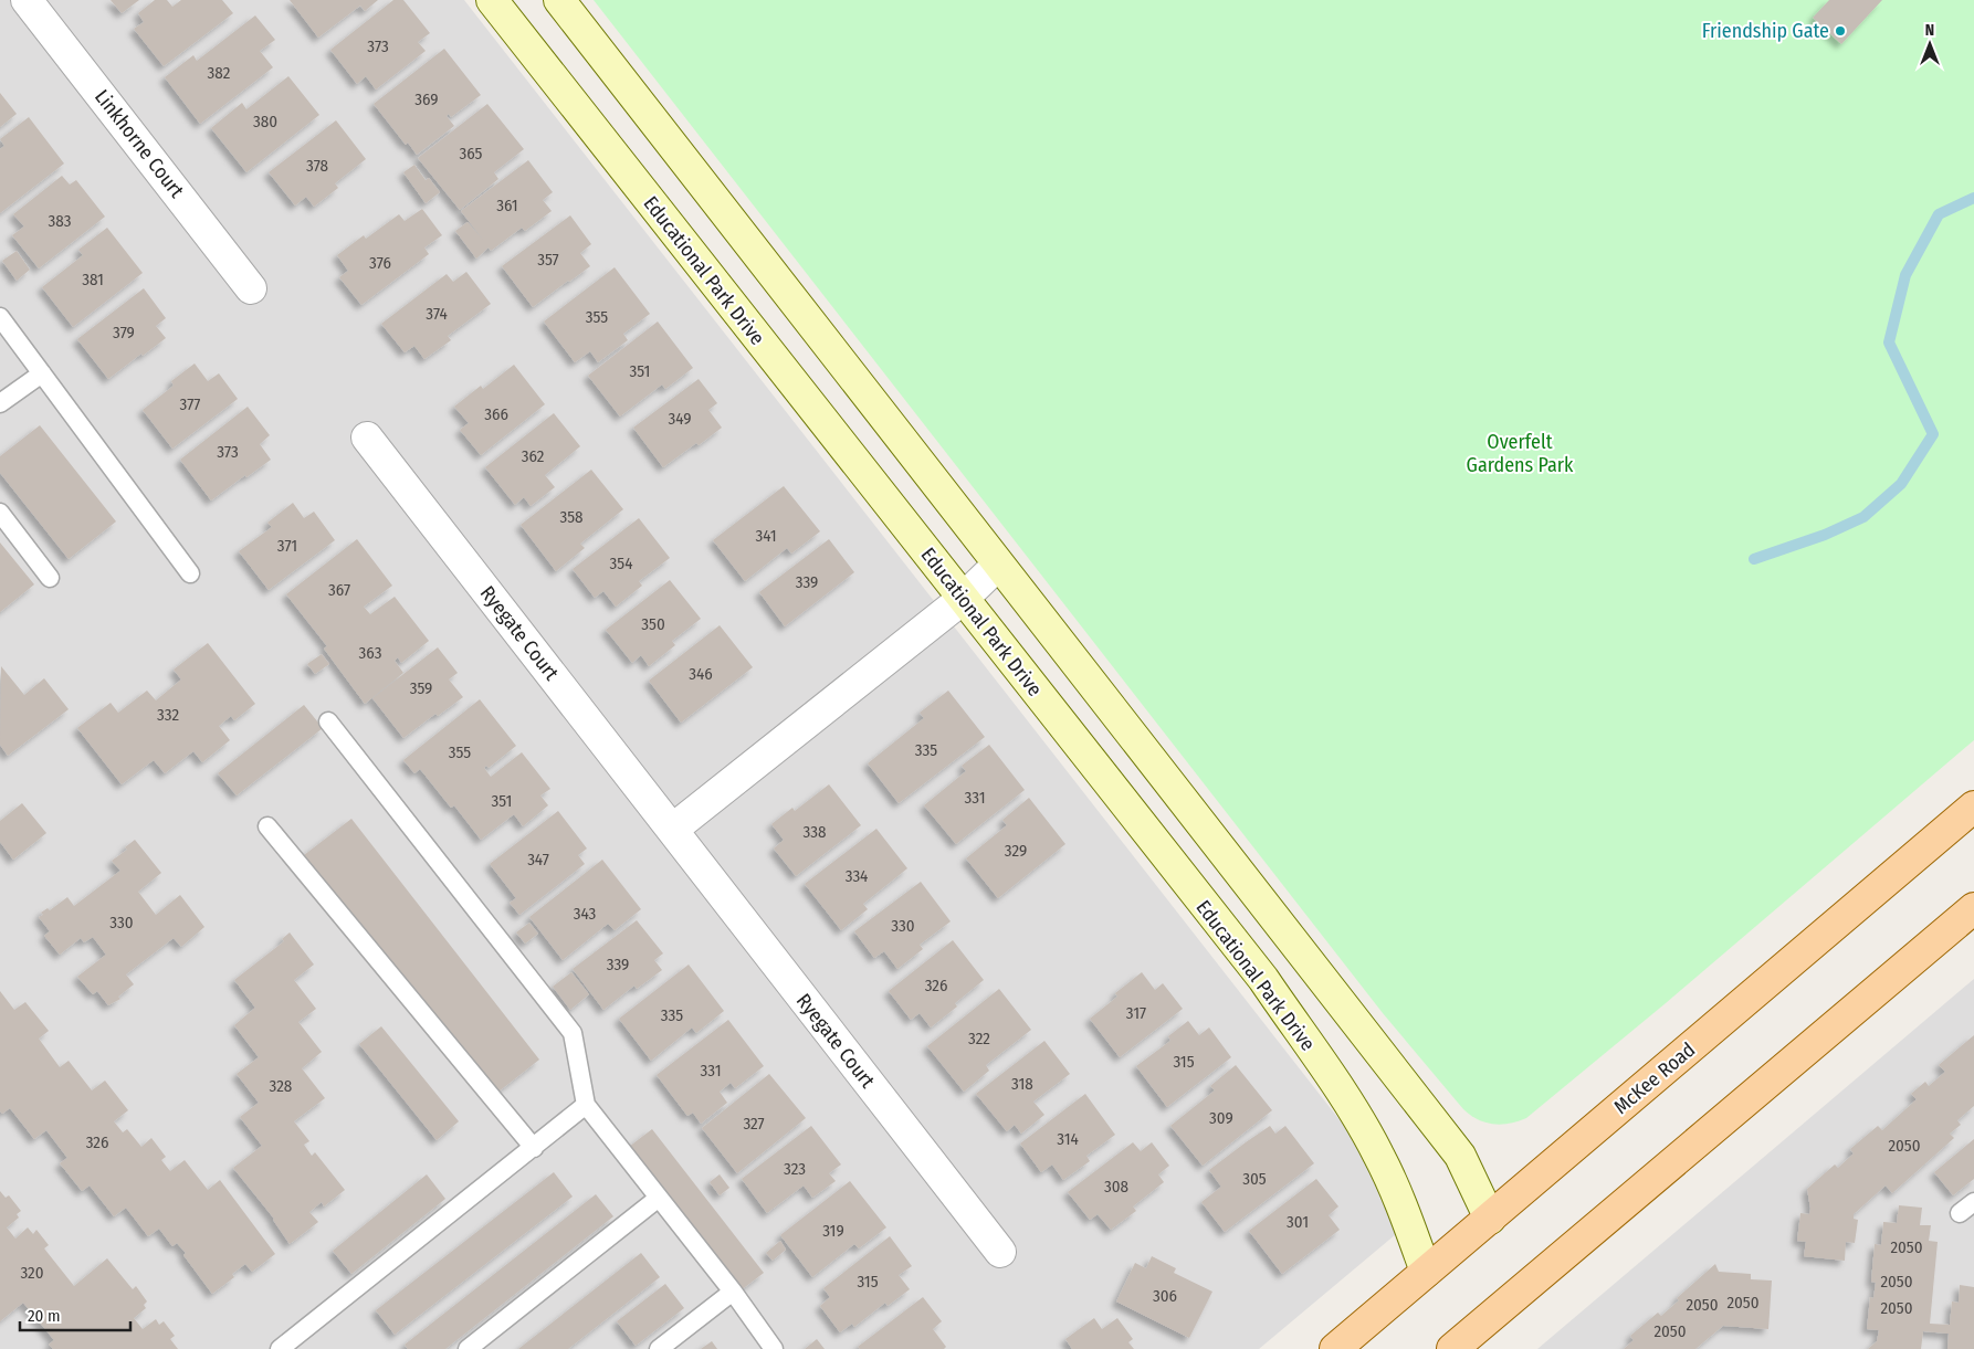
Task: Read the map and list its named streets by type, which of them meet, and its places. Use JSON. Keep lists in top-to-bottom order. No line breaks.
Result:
{"streets":{"main road":["McKee Road"],"street":["Linkhorne Court","Educational Park Drive","Ryegate Court"]},"crossings":[["Educational Park Drive","McKee Road"]],"parks":["Overfelt Gardens Park"],"places":["Friendship Gate"],"house_numbers":["373","382","369","380","365","378","361","383","357","376","381","374","355","379","351","377","366","349","373","362","358","341","371","354","339","367","350","363","346","359","332","335","355","331","351","338","329","347","334","343","330","330","339","326","317","335","322","315","331","318","328","309","327","314","326","2050","323","305","308","301","319","2050","320","315","2050","306","2050","2050","2050","2050"],"scale_bar":"20 m","north":"top"}
